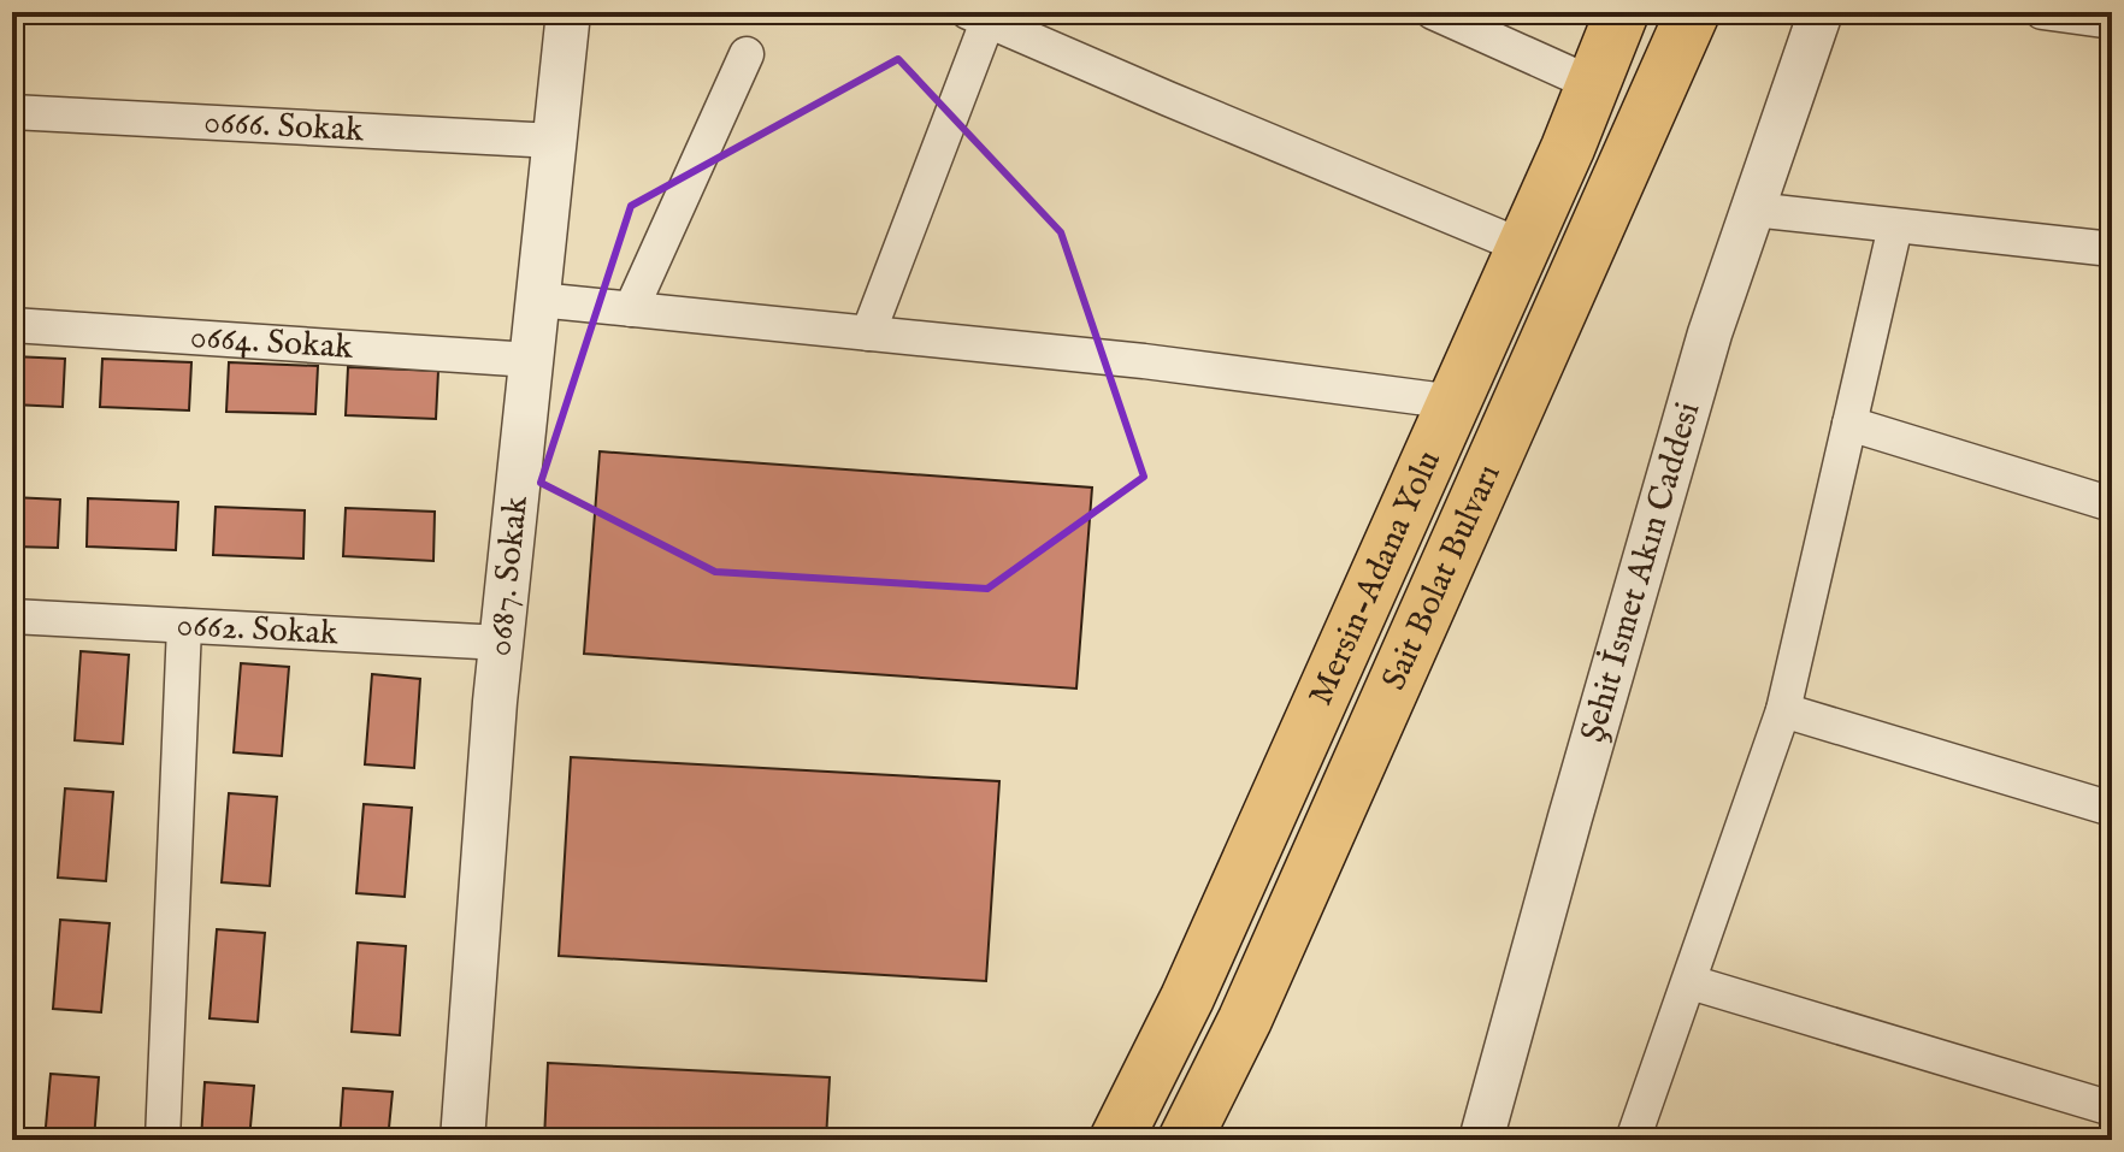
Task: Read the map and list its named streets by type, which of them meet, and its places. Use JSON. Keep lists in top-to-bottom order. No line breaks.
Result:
{"streets":{"highway":["Sait Bolat Bulvarı","Mersin-Adana Yolu"],"street":["0666. Sokak","0664. Sokak","Şehit İsmet Akın Caddesi","0687. Sokak","0662. Sokak"]},"crossings":[["0666. Sokak","0687. Sokak"],["0664. Sokak","0687. Sokak"],["0687. Sokak","0662. Sokak"]]}
